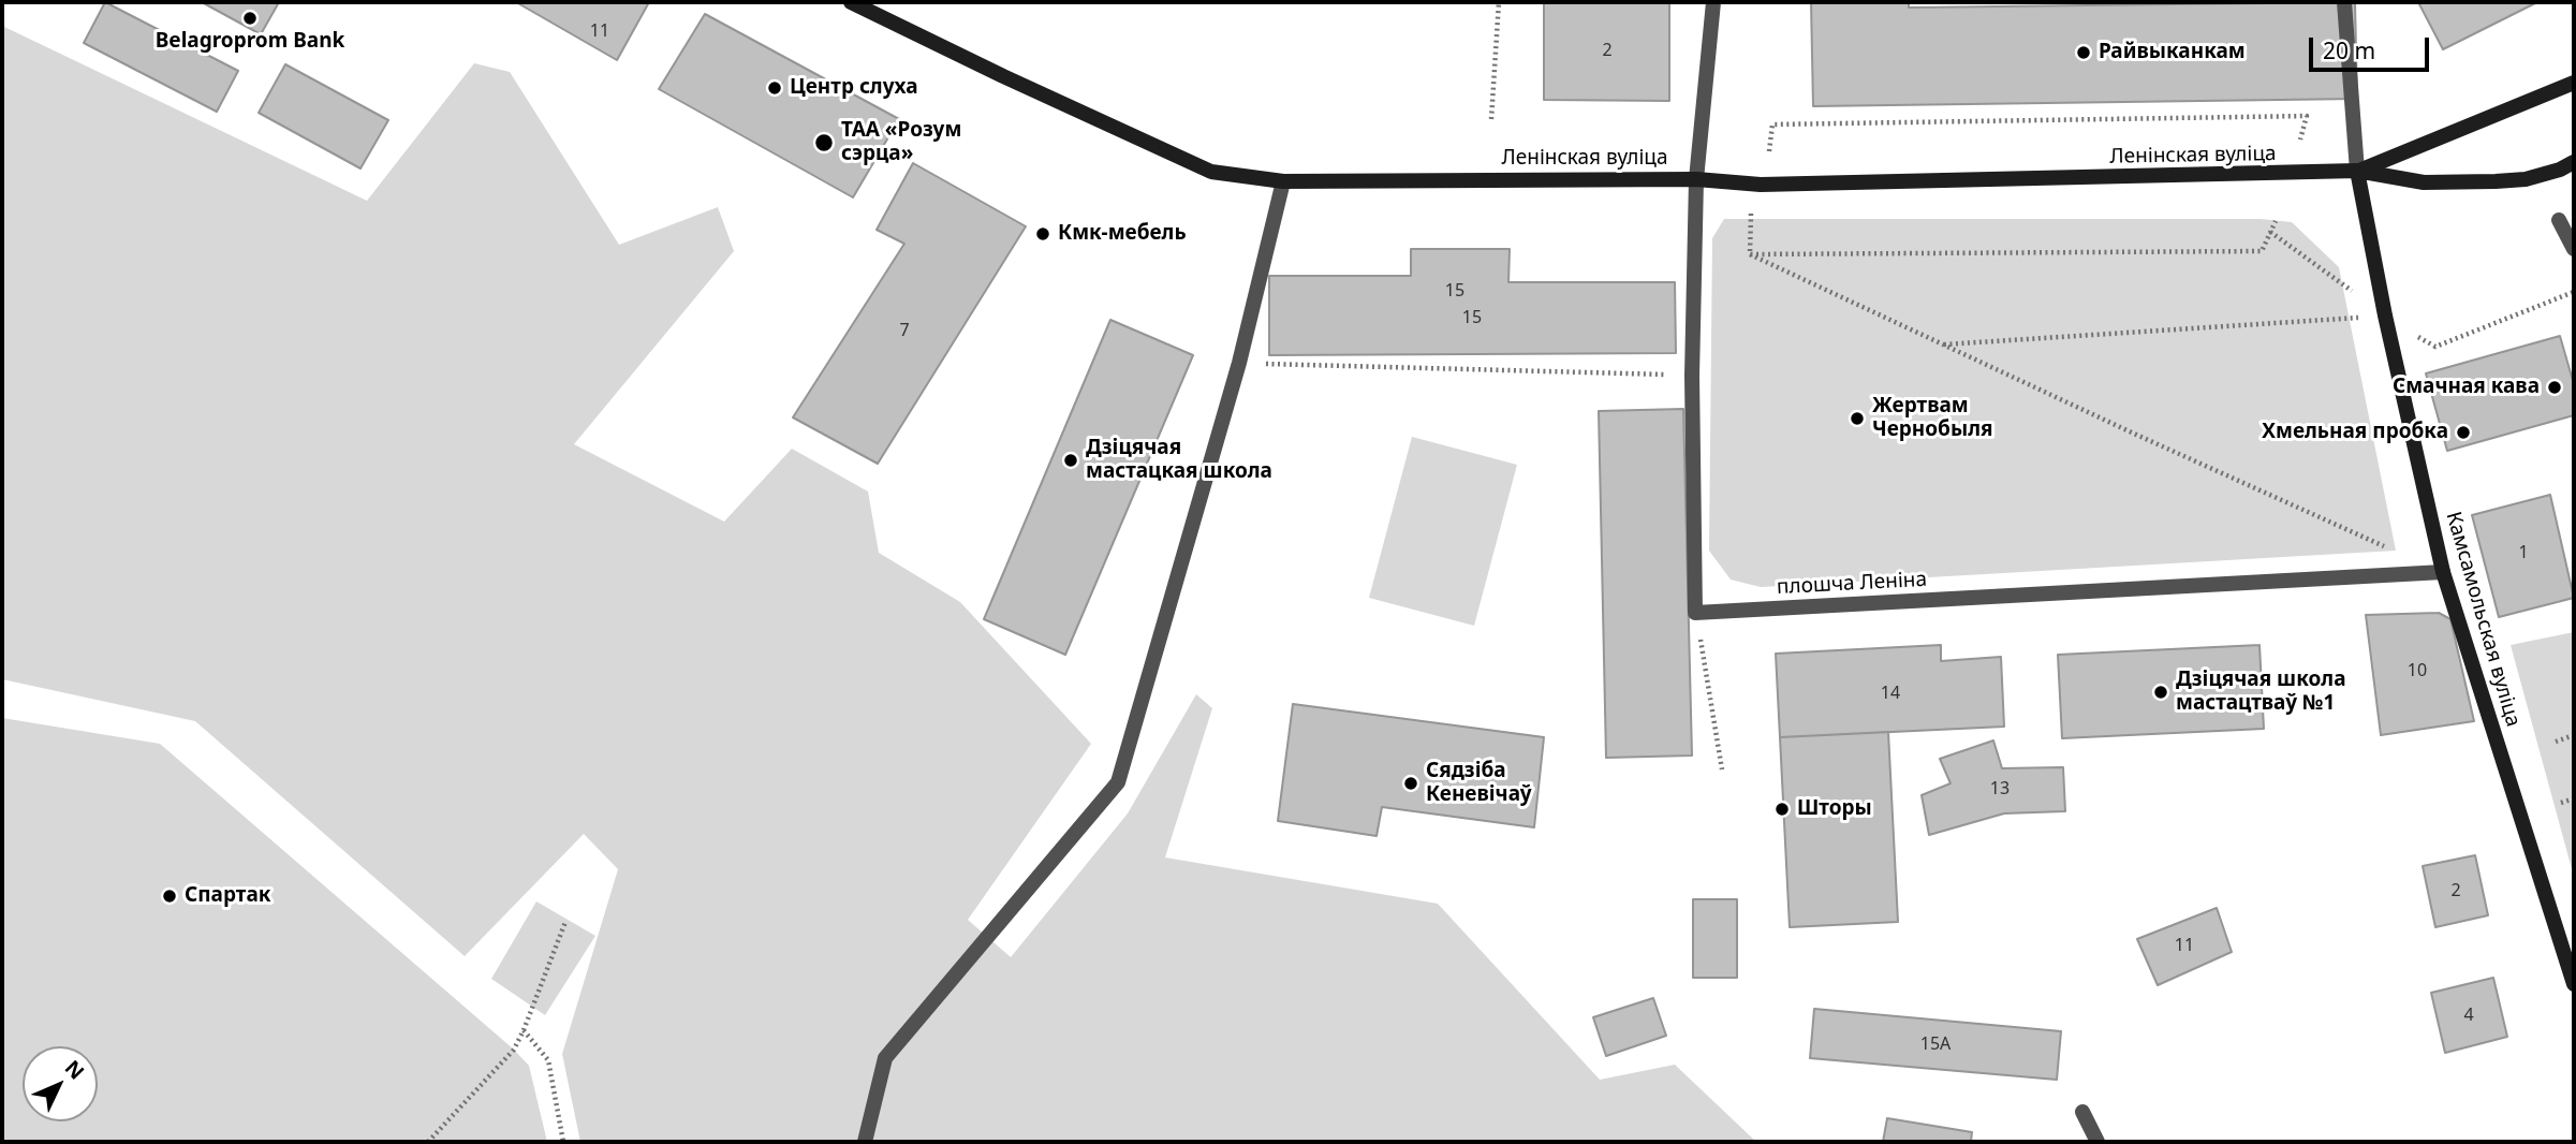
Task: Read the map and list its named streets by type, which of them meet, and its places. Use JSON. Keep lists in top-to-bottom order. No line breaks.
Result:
{"streets":{"main road":["Ленінская вуліца","Камсамольская вуліца"],"street":["плошча Леніна"]},"crossings":[["Ленінская вуліца","Камсамольская вуліца"],["плошча Леніна","Камсамольская вуліца"]],"places":["Belagroprom Bank","Райвыканкам","Центр слуха","ТАА «Розум сэрца»","Кмк-мебель","Смачная кава","Жертвам Чернобыля","Хмельная пробка","Дзіцячая мастацкая школа","Дзіцячая школа мастацтваў №1","Сядзіба Кеневічаў","Шторы","Спартак"],"house_numbers":["11","2","15","15","7","1","10","14","13","2","11","4","15А"],"scale_bar":"20 m","north":"top right"}
